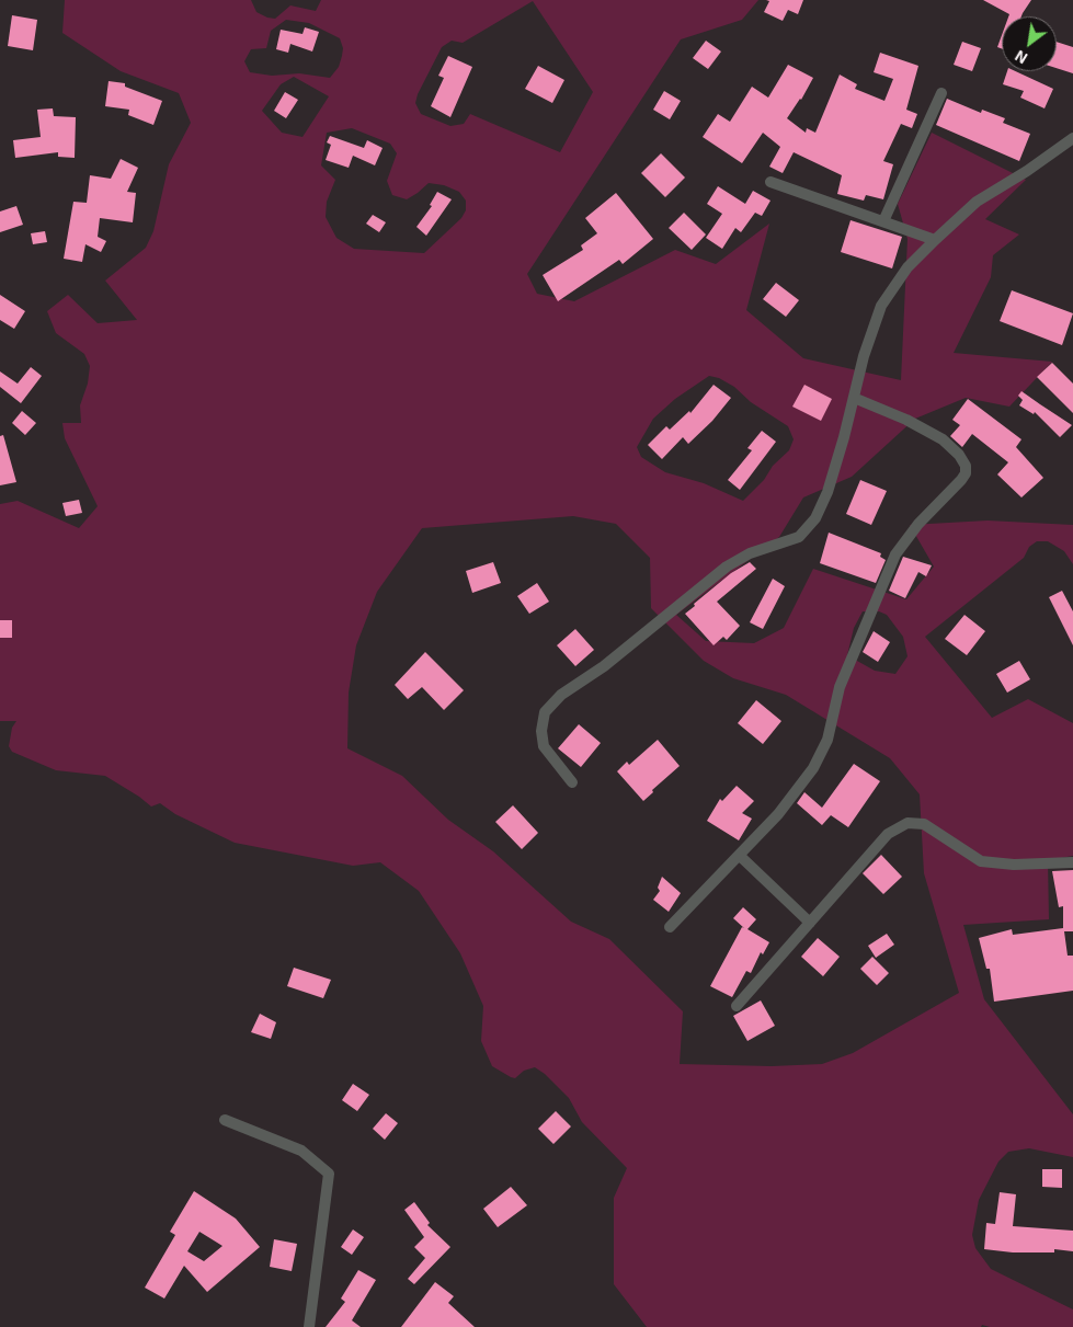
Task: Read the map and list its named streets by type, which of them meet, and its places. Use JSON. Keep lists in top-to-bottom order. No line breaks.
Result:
{"north":"bottom left"}
